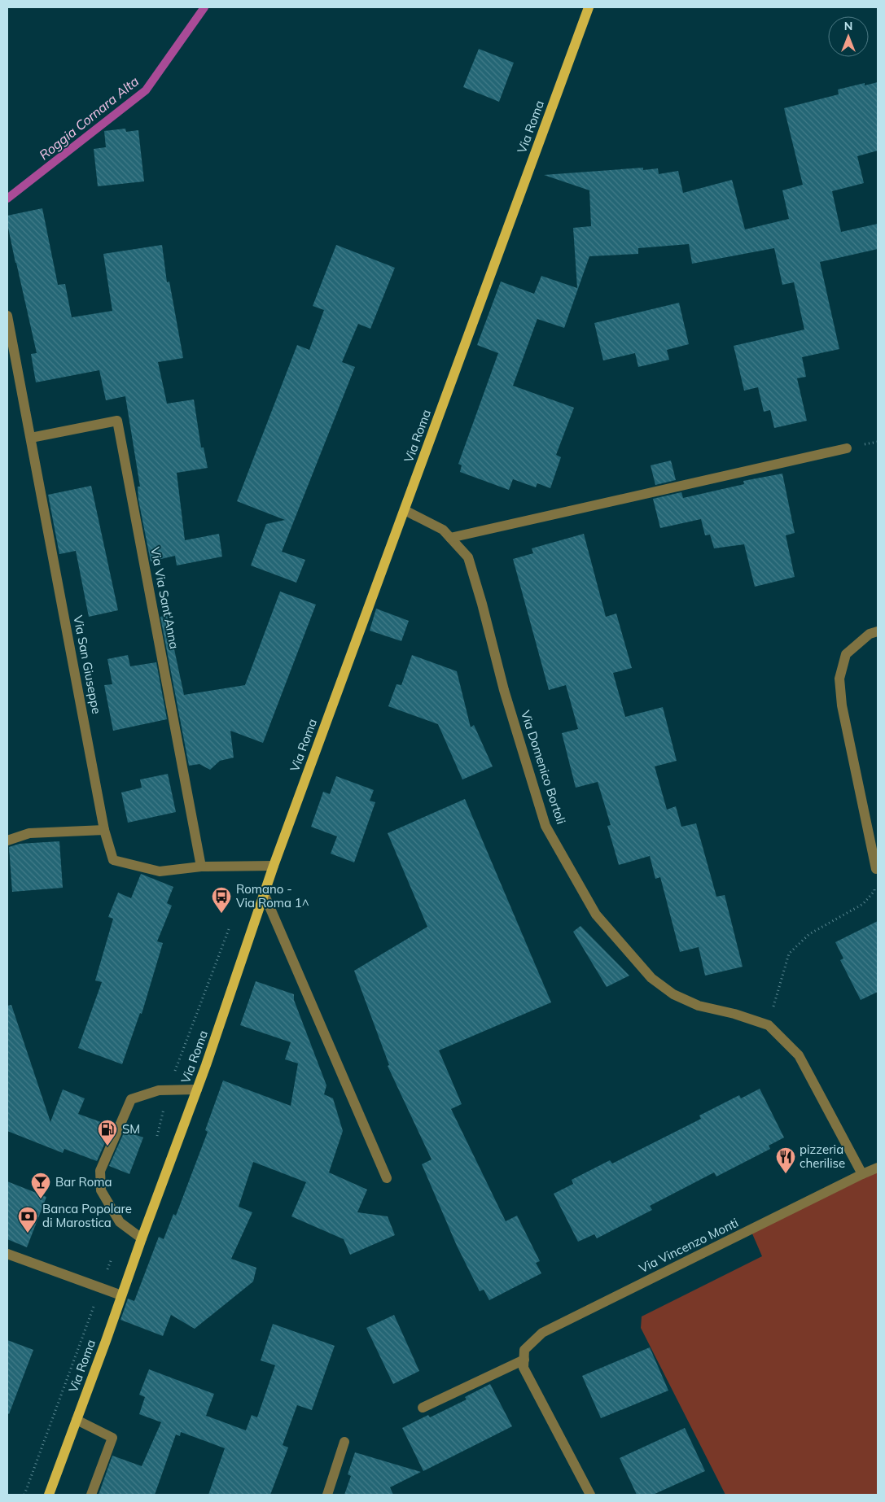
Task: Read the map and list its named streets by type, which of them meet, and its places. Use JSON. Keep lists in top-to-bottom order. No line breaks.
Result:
{"streets":{"main road":["Via Roma"],"street":["Via Via Sant'Anna","Via San Giuseppe","Via Domenico Bortoli","Via Vincenzo Monti"]},"crossings":[["Via Roma","Via San Giuseppe"],["Via Roma","Via Domenico Bortoli"],["Via Via Sant'Anna","Via San Giuseppe"],["Via Domenico Bortoli","Via Vincenzo Monti"]],"water":["Roggia Cornara Alta"],"places":{"bus stop":["Romano - Via Roma 1^"],"fuel station":["SM"],"restaurant":["pizzeria cherilise"],"bar":["Bar Roma"],"bank":["Banca Popolare di Marostica"]},"north":"top"}
